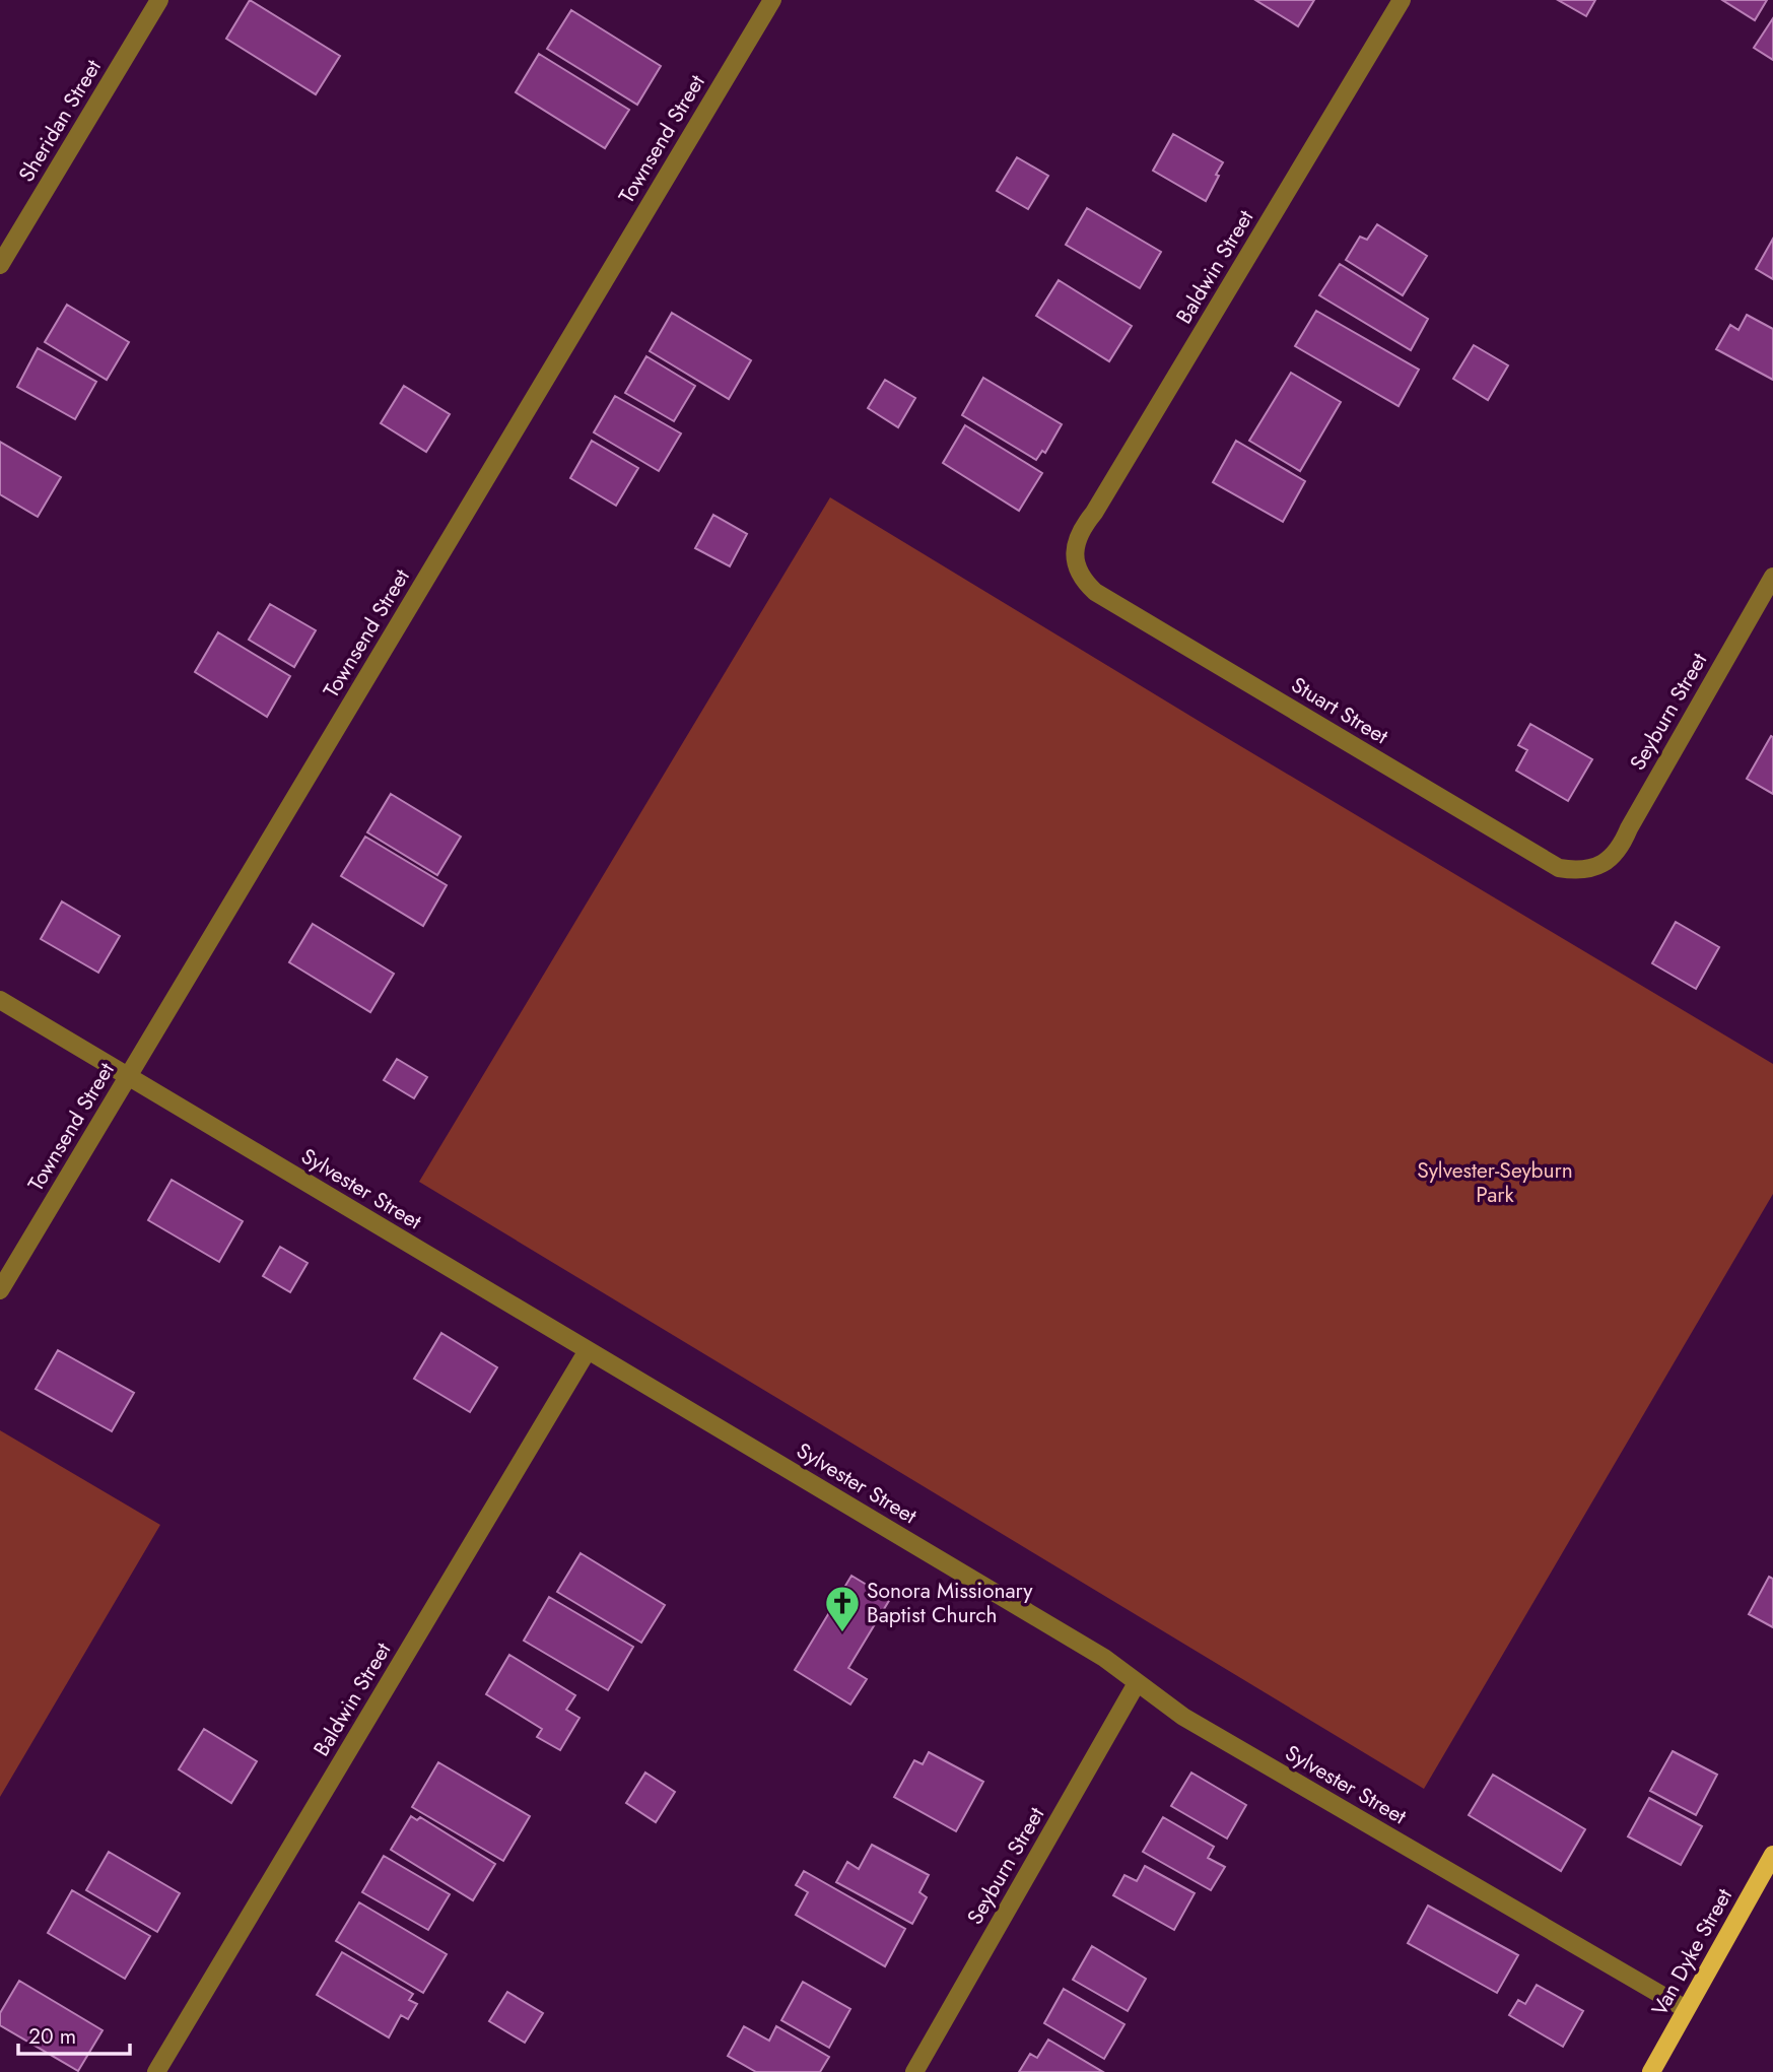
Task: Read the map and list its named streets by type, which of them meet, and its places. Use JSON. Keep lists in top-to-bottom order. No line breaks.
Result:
{"streets":{"main road":["Van Dyke Street"],"street":["Sheridan Street","Townsend Street","Baldwin Street","Stuart Street","Seyburn Street","Sylvester Street"]},"crossings":[["Townsend Street","Sylvester Street"],["Baldwin Street","Stuart Street"],["Baldwin Street","Sylvester Street"],["Stuart Street","Seyburn Street"],["Seyburn Street","Sylvester Street"],["Sylvester Street","Van Dyke Street"]],"parks":["Sylvester-Seyburn Park"],"places":{"church":["Sonora Missionary Baptist Church"]},"scale_bar":"20 m"}
